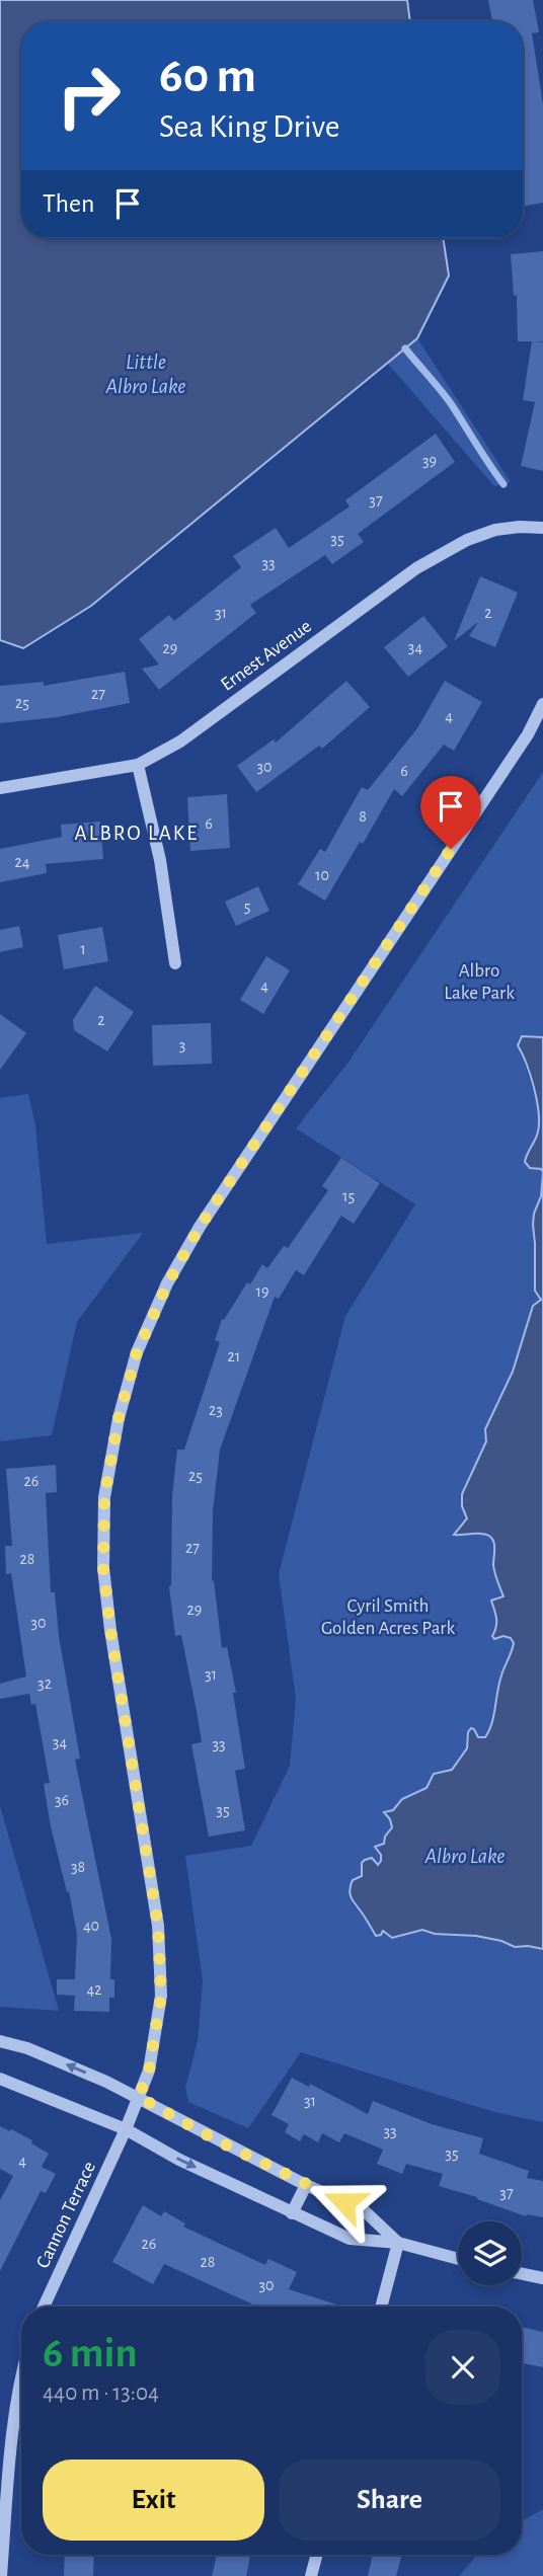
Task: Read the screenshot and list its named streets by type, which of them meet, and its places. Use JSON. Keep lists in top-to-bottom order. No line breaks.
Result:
{"streets":{"street":["Ernest Avenue","Cannon Terrace"]},"districts":["ALBRO LAKE"],"water":["Little Albro Lake","Albro Lake"],"parks":["Albro Lake Park","Cyril Smith Golden Acres Park"],"house_numbers":["39","37","35","33","31","2","34","29","27","25","4","30","6","8","6","24","10","5","1","4","2","3","15","19","21","23","25","26","27","28","29","30","31","32","34","33","36","35","38","40","42","31","33","35","4","37","26","28","30"],"page":{"turn":["60 m","Sea King Drive"],"then":"Then","heading":["6 min","440 m · 13:04"],"buttons":["Exit","Share"]}}
